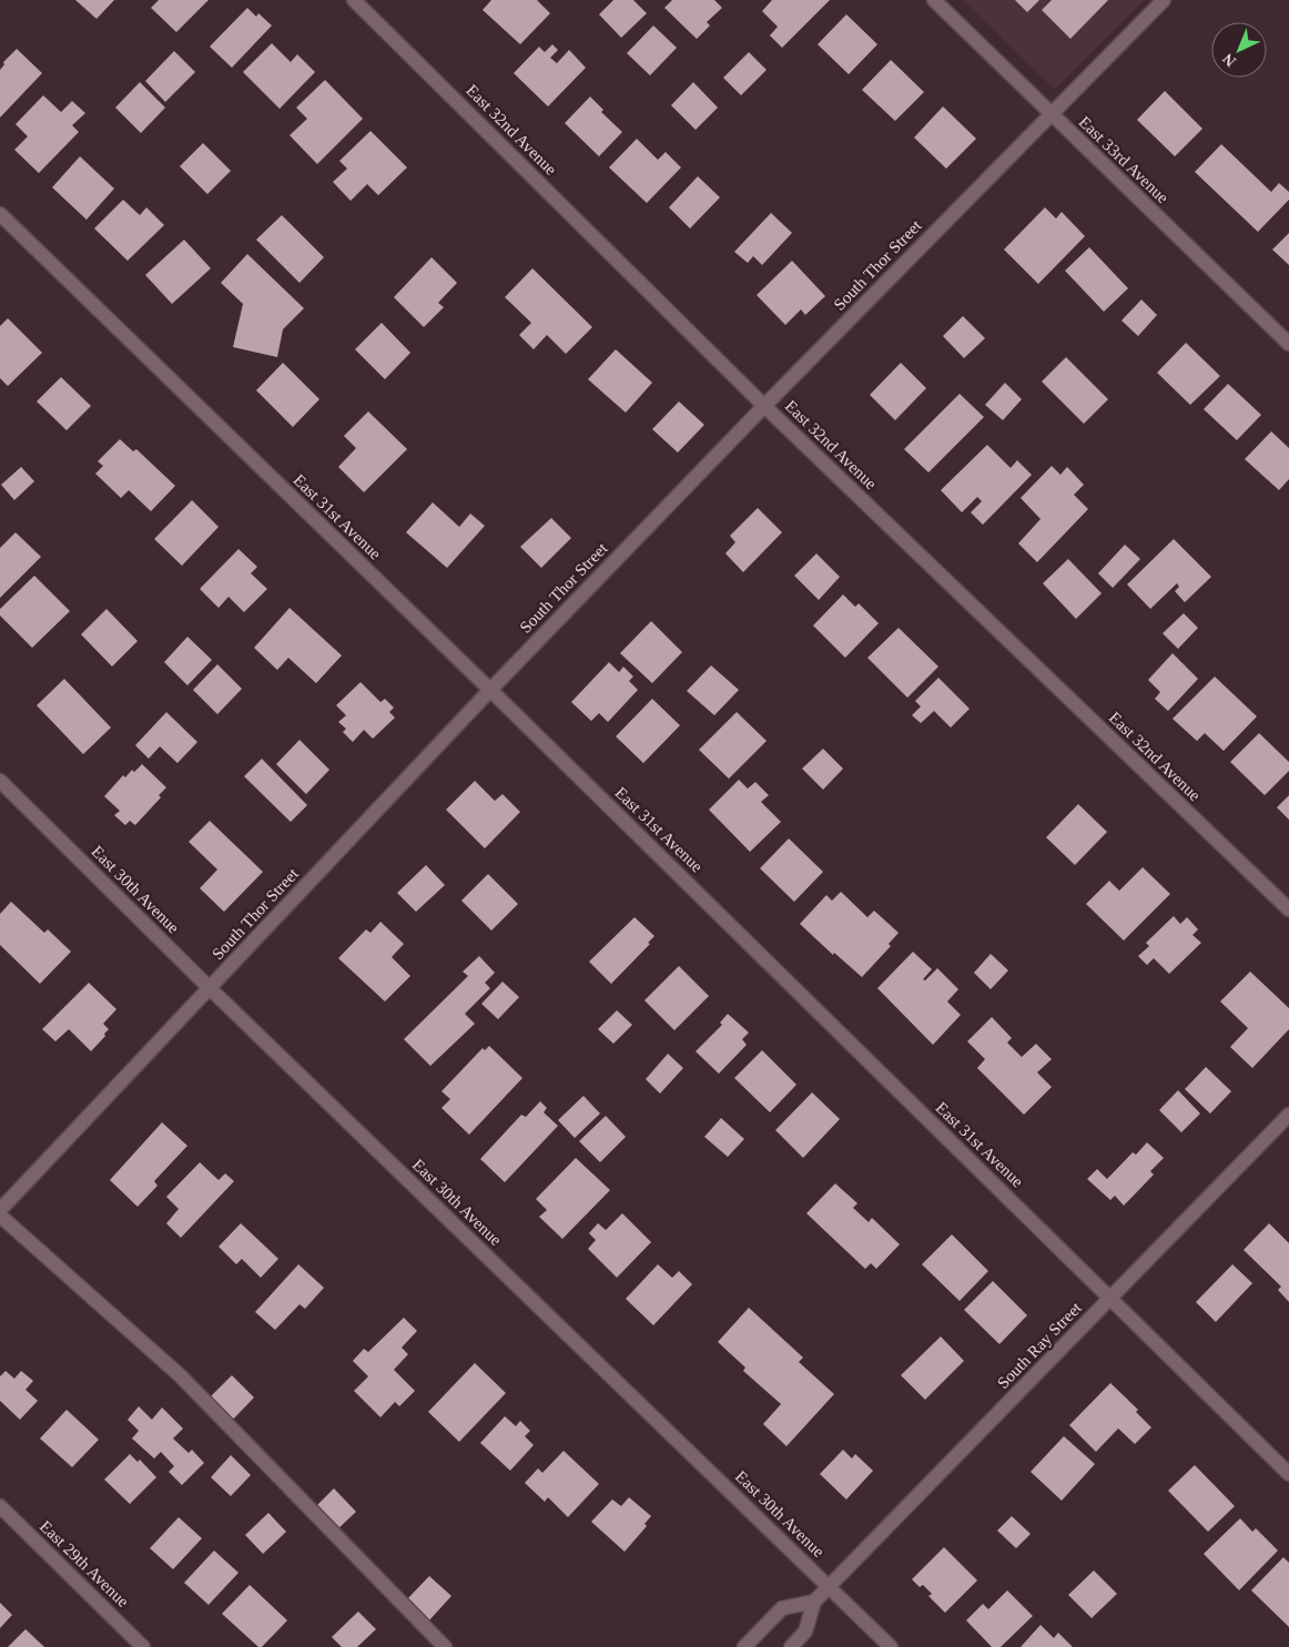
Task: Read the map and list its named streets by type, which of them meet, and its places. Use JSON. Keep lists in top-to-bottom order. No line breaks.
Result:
{"streets":{"street":["East 32nd Avenue","East 33rd Avenue","South Thor Street","East 31st Avenue","East 30th Avenue","South Ray Street","East 29th Avenue"]},"crossings":[["East 32nd Avenue","South Thor Street"],["East 33rd Avenue","South Thor Street"],["South Thor Street","East 31st Avenue"],["South Thor Street","East 30th Avenue"],["East 31st Avenue","South Ray Street"],["East 30th Avenue","South Ray Street"]],"north":"bottom left"}
